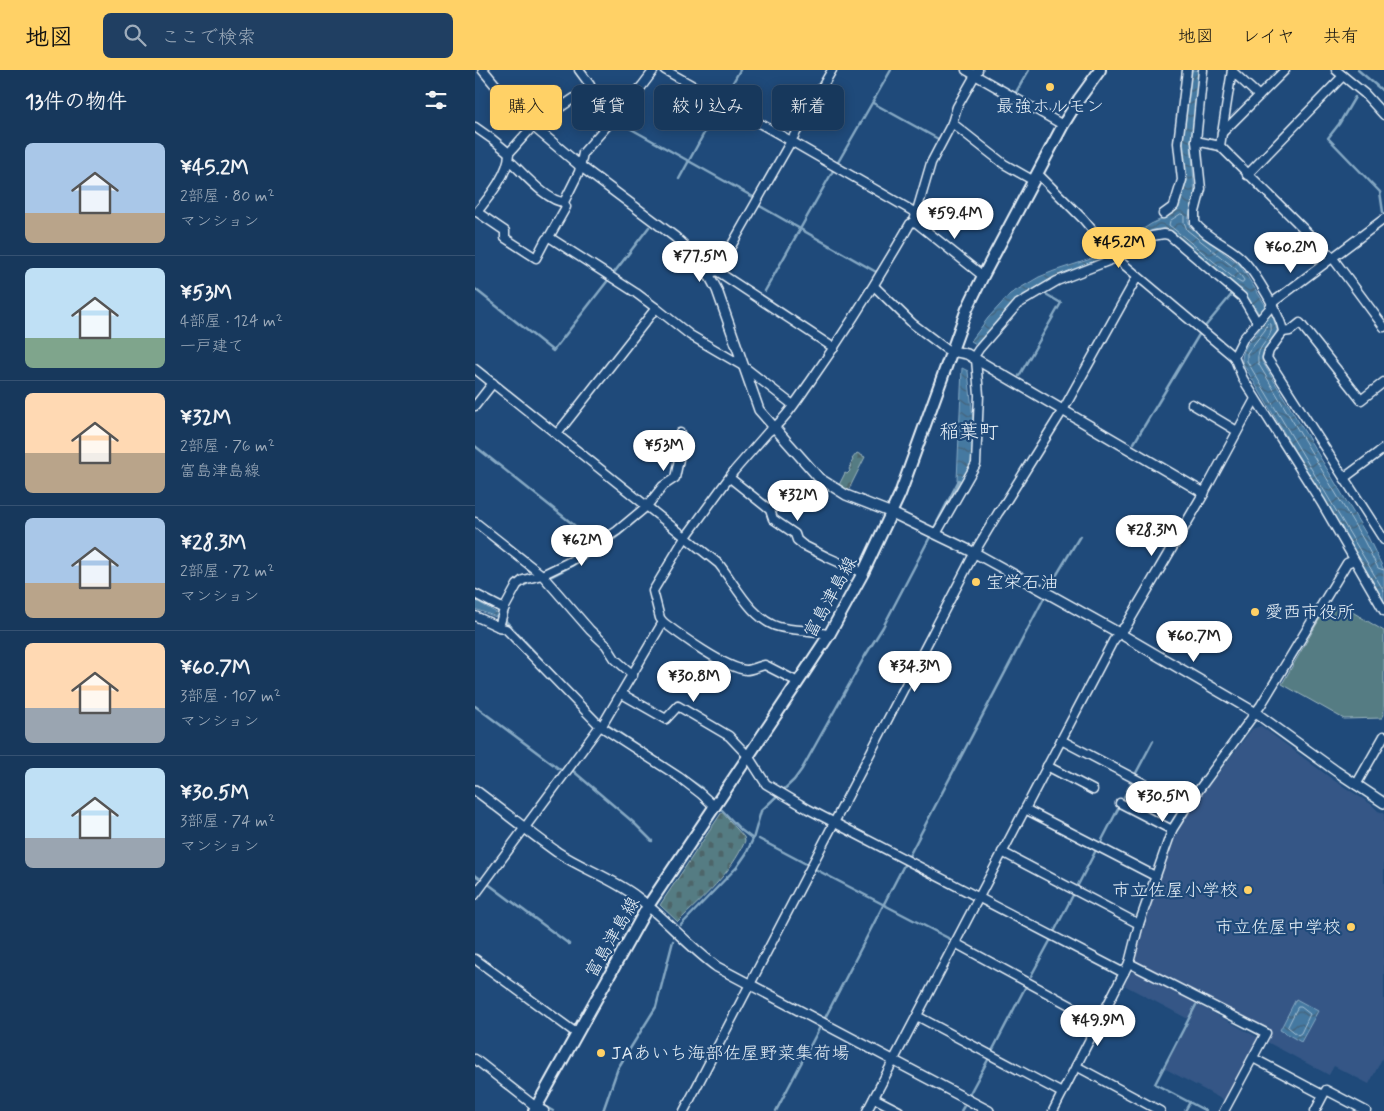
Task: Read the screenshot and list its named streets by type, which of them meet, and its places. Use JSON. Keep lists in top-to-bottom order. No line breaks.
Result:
{"streets":{"main road":["富島津島線"]},"districts":["稲葉町"],"places":["最強ホルモン","宝栄石油","愛西市役所","市立佐屋小学校","市立佐屋中学校","JAあいち海部佐屋野菜集荷場"],"page":{"header":"地図","search":"ここで検索","nav":["地図","レイヤ","共有"],"heading":"13件の物件","chip":["購入","賃貸","絞り込み","新着"],"list":[{"name":"¥45.2M","note":"2部屋 · 80 m² · マンション"},{"name":"¥53M","note":"4部屋 · 124 m² · 一戸建て"},{"name":"¥32M","note":"2部屋 · 76 m² · 富島津島線"},{"name":"¥28.3M","note":"2部屋 · 72 m² · マンション"},{"name":"¥60.7M","note":"3部屋 · 107 m² · マンション"},{"name":"¥30.5M","note":"3部屋 · 74 m² · マンション"}],"price":["¥59.4M","¥45.2M","¥60.2M","¥77.5M","¥53M","¥32M","¥28.3M","¥62M","¥60.7M","¥34.3M","¥30.8M","¥30.5M","¥49.9M"]}}
